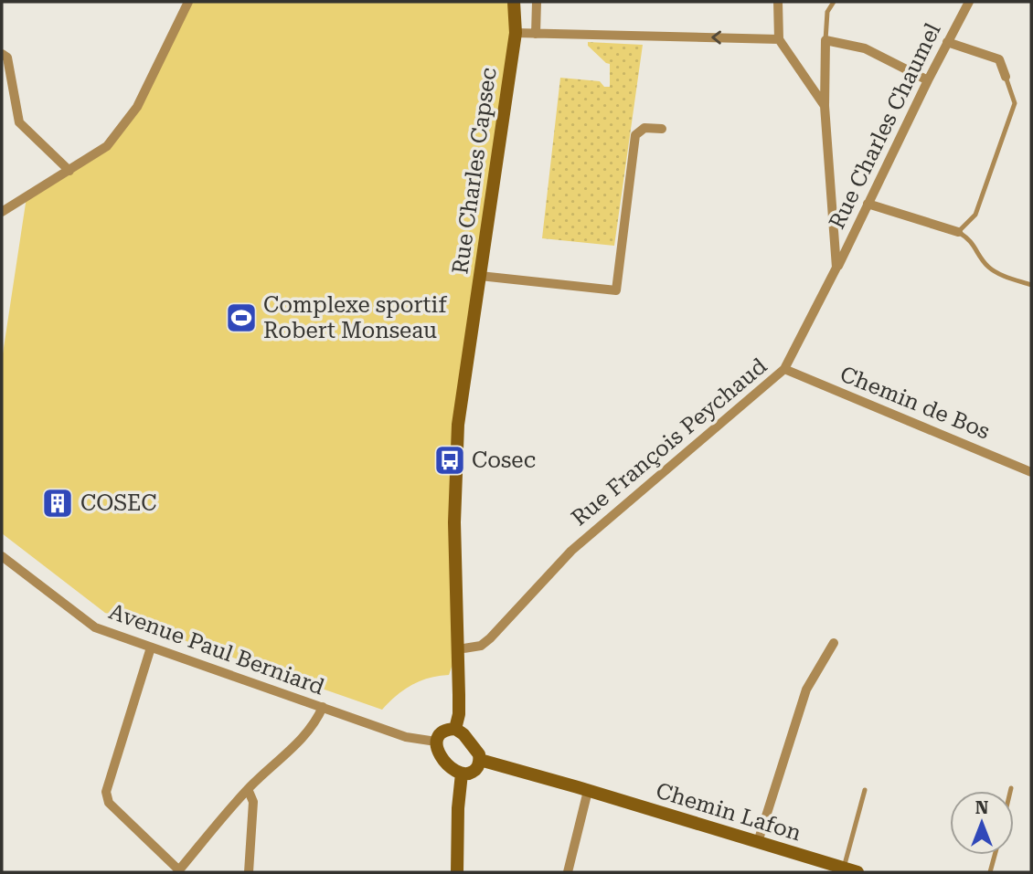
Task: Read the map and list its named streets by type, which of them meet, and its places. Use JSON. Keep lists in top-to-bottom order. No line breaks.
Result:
{"streets":{"street":["Rue Charles Chaumel","Rue Charles Capsec","Chemin de Bos","Rue François Peychaud","Avenue Paul Berniard","Chemin Lafon"]},"crossings":[["Rue Charles Chaumel","Rue François Peychaud"],["Rue Charles Capsec","Rue François Peychaud"],["Rue Charles Capsec","Avenue Paul Berniard"],["Rue Charles Capsec","Chemin Lafon"],["Chemin de Bos","Rue François Peychaud"],["Avenue Paul Berniard","Chemin Lafon"]],"places":{"sports":["Complexe sportif Robert Monseau"],"bus stop":["Cosec"],"building":["COSEC"]},"north":"top"}
